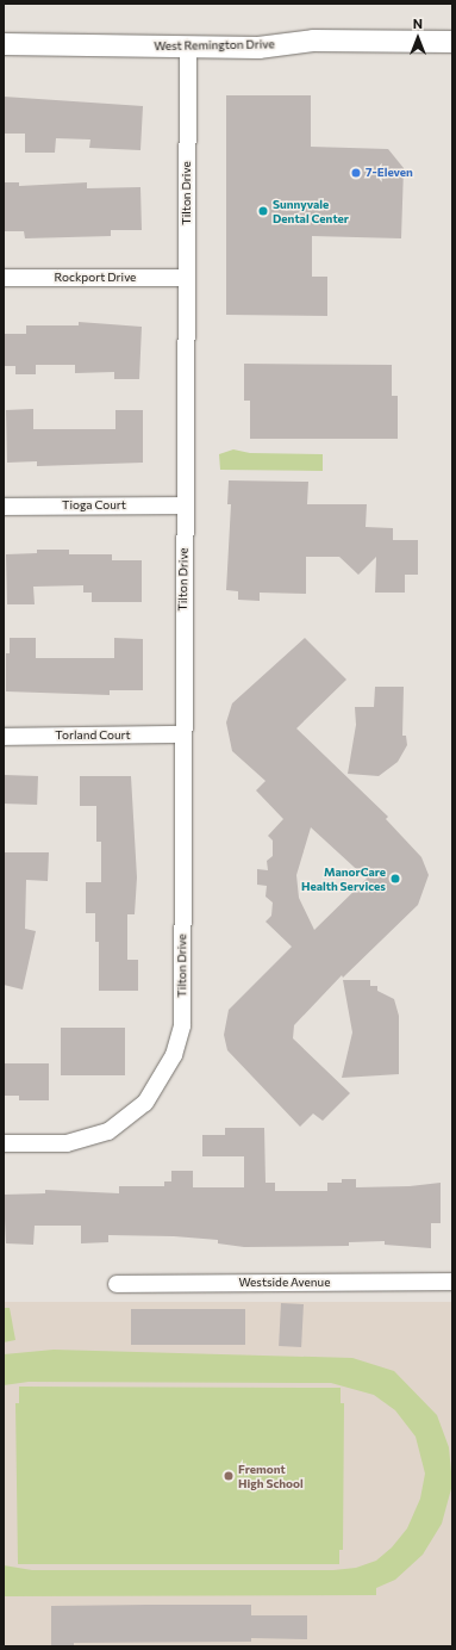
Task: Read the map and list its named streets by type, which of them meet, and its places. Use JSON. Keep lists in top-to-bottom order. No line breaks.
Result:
{"streets":{"street":["West Remington Drive","Tilton Drive","Rockport Drive","Tioga Court","Torland Court","Westside Avenue"]},"crossings":[["West Remington Drive","Tilton Drive"],["Tilton Drive","Rockport Drive"],["Tilton Drive","Tioga Court"],["Tilton Drive","Torland Court"]],"places":["7-Eleven","Sunnyvale Dental Center","ManorCare Health Services","Fremont High School"],"north":"top"}
